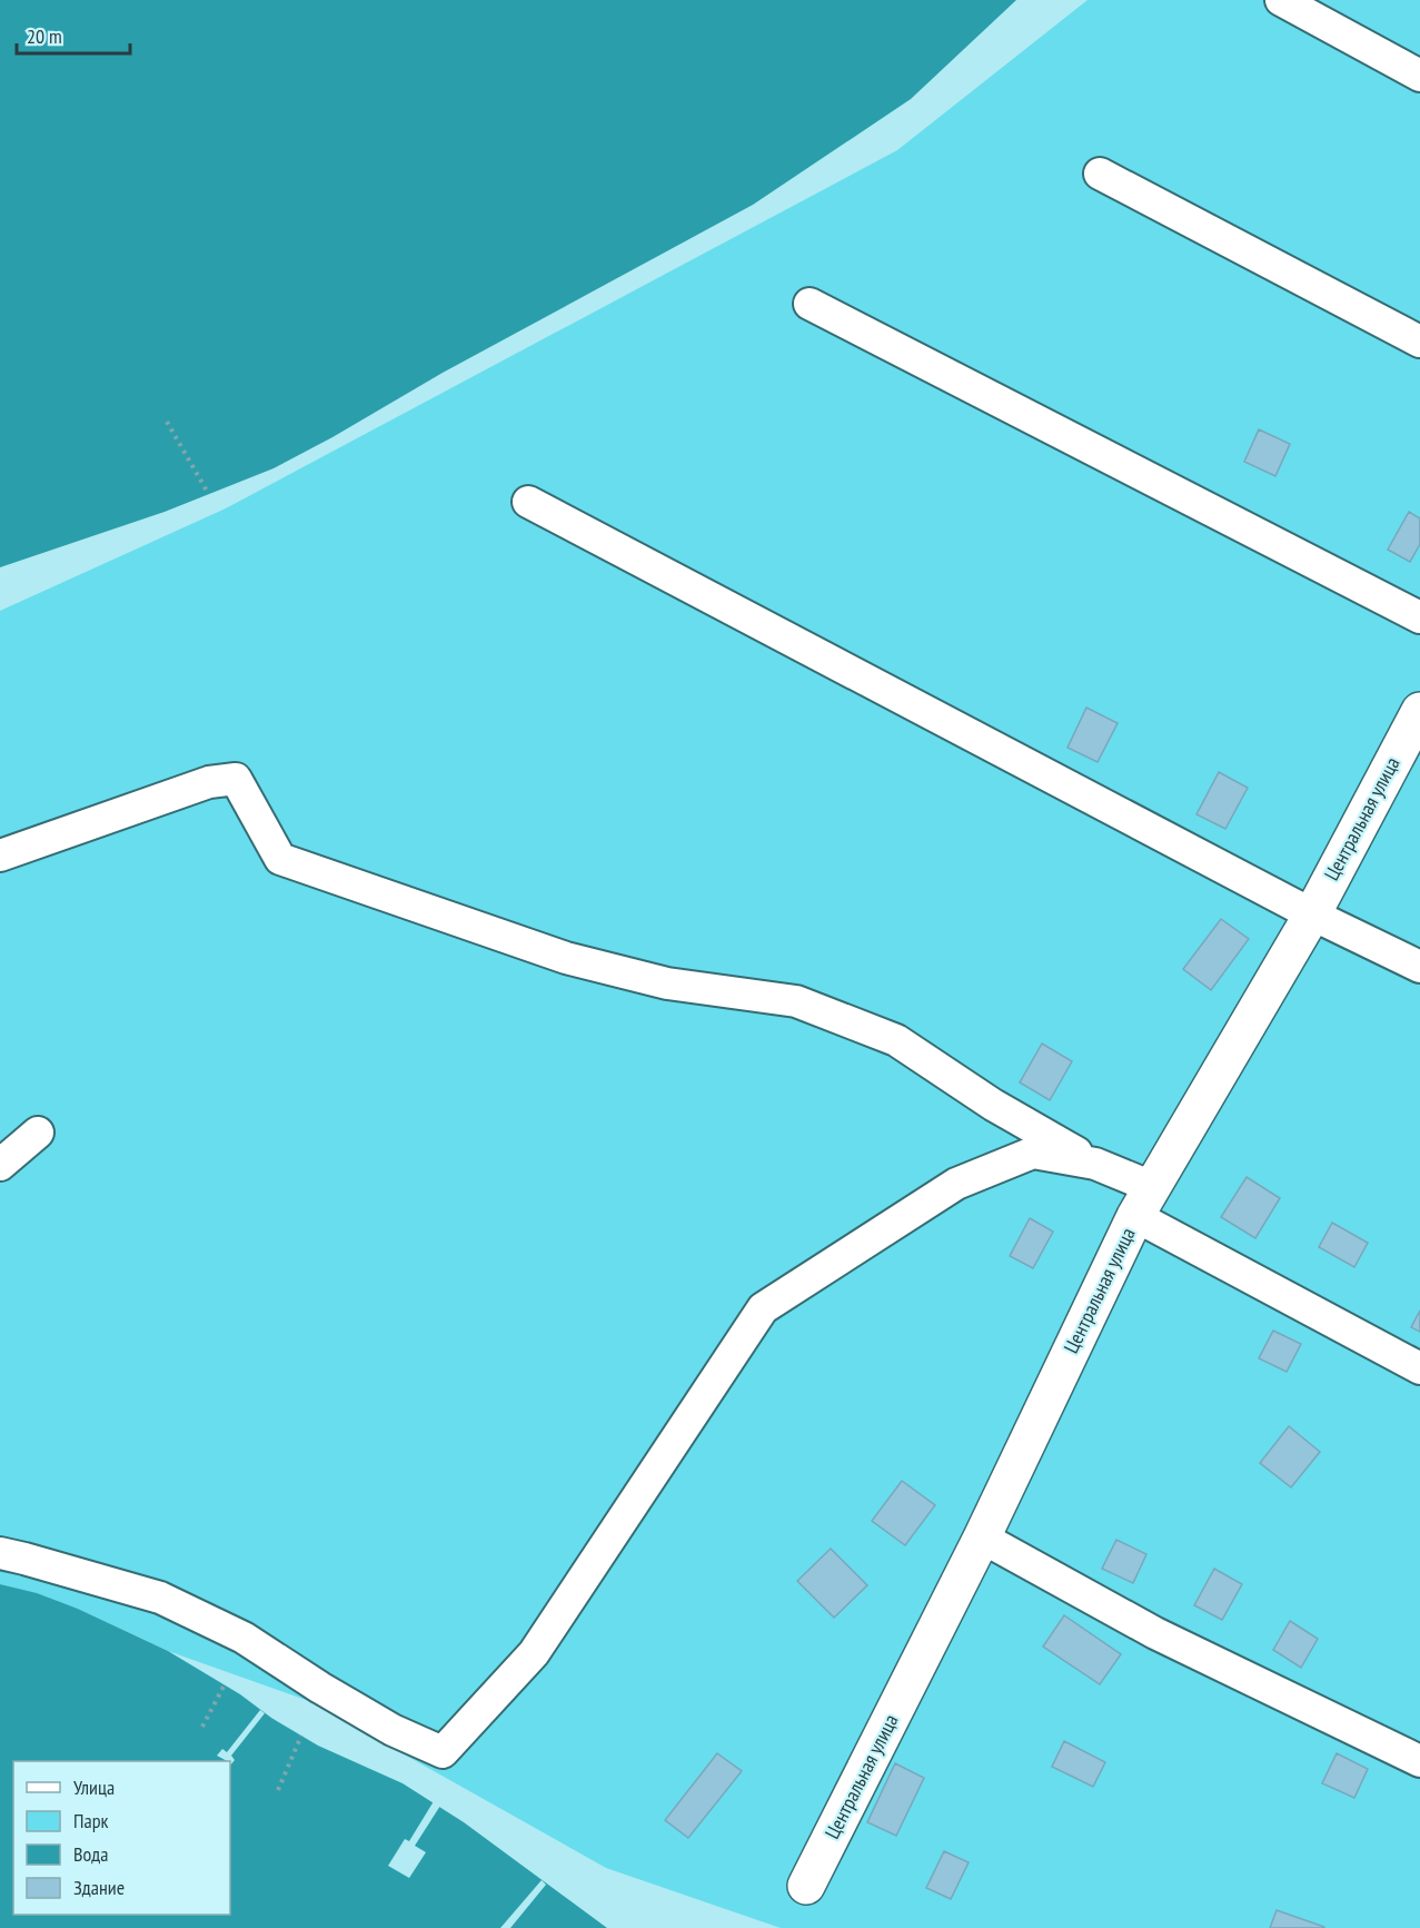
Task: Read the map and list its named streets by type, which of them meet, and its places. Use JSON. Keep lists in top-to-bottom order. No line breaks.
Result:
{"streets":{"street":["Центральная улица"]},"legend":["Улица","Парк","Вода","Здание"],"scale_bar":"20 m"}
